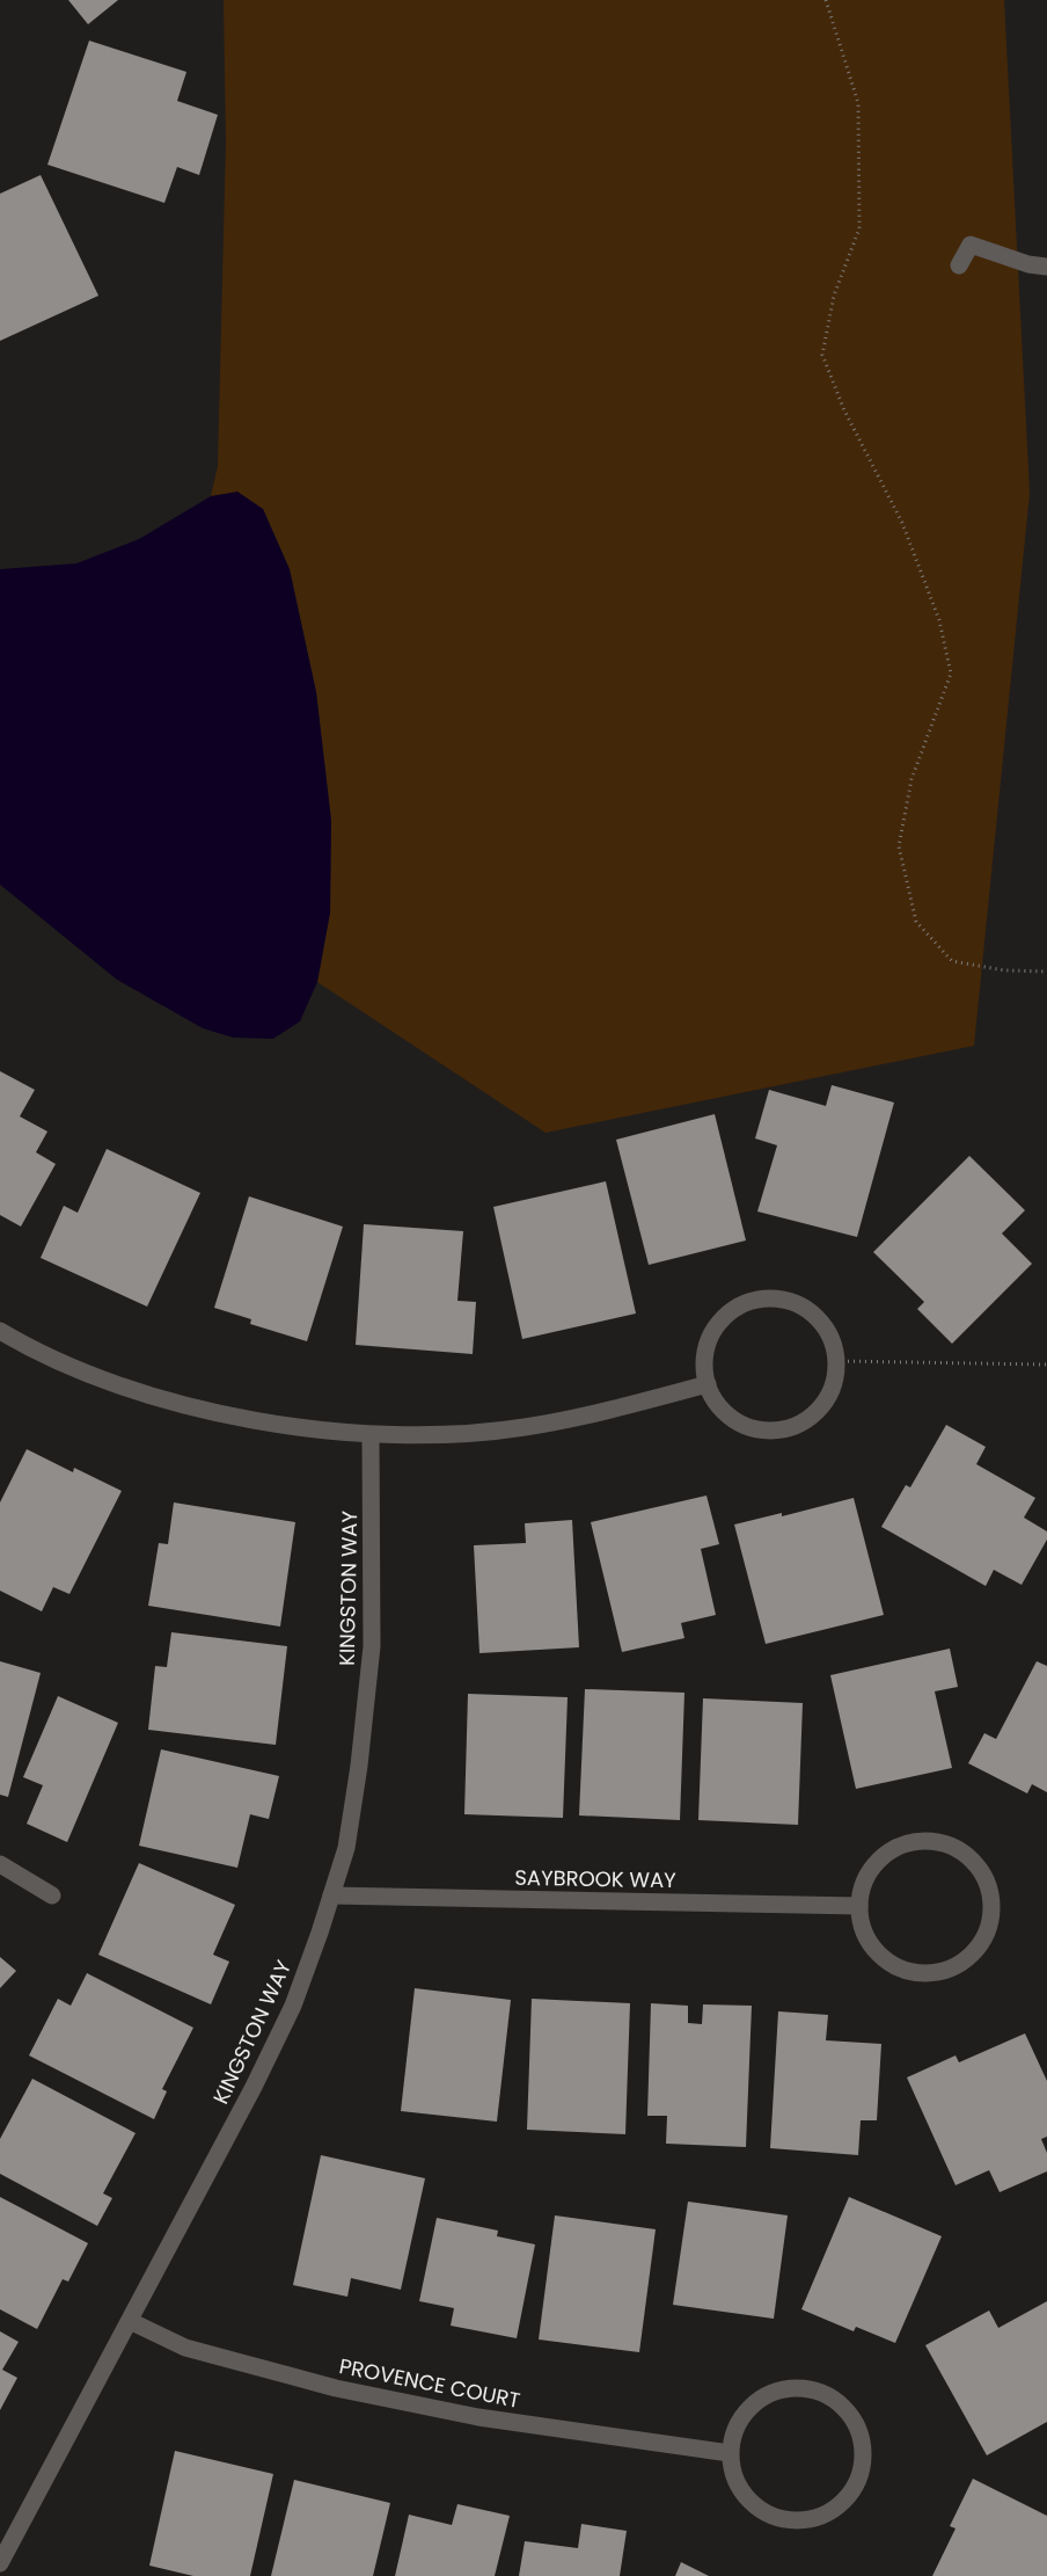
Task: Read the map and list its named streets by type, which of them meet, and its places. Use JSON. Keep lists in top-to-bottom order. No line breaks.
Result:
{"streets":{"street":["KINGSTON WAY","SAYBROOK WAY","PROVENCE COURT"]},"crossings":[["KINGSTON WAY","SAYBROOK WAY"],["KINGSTON WAY","PROVENCE COURT"]]}
